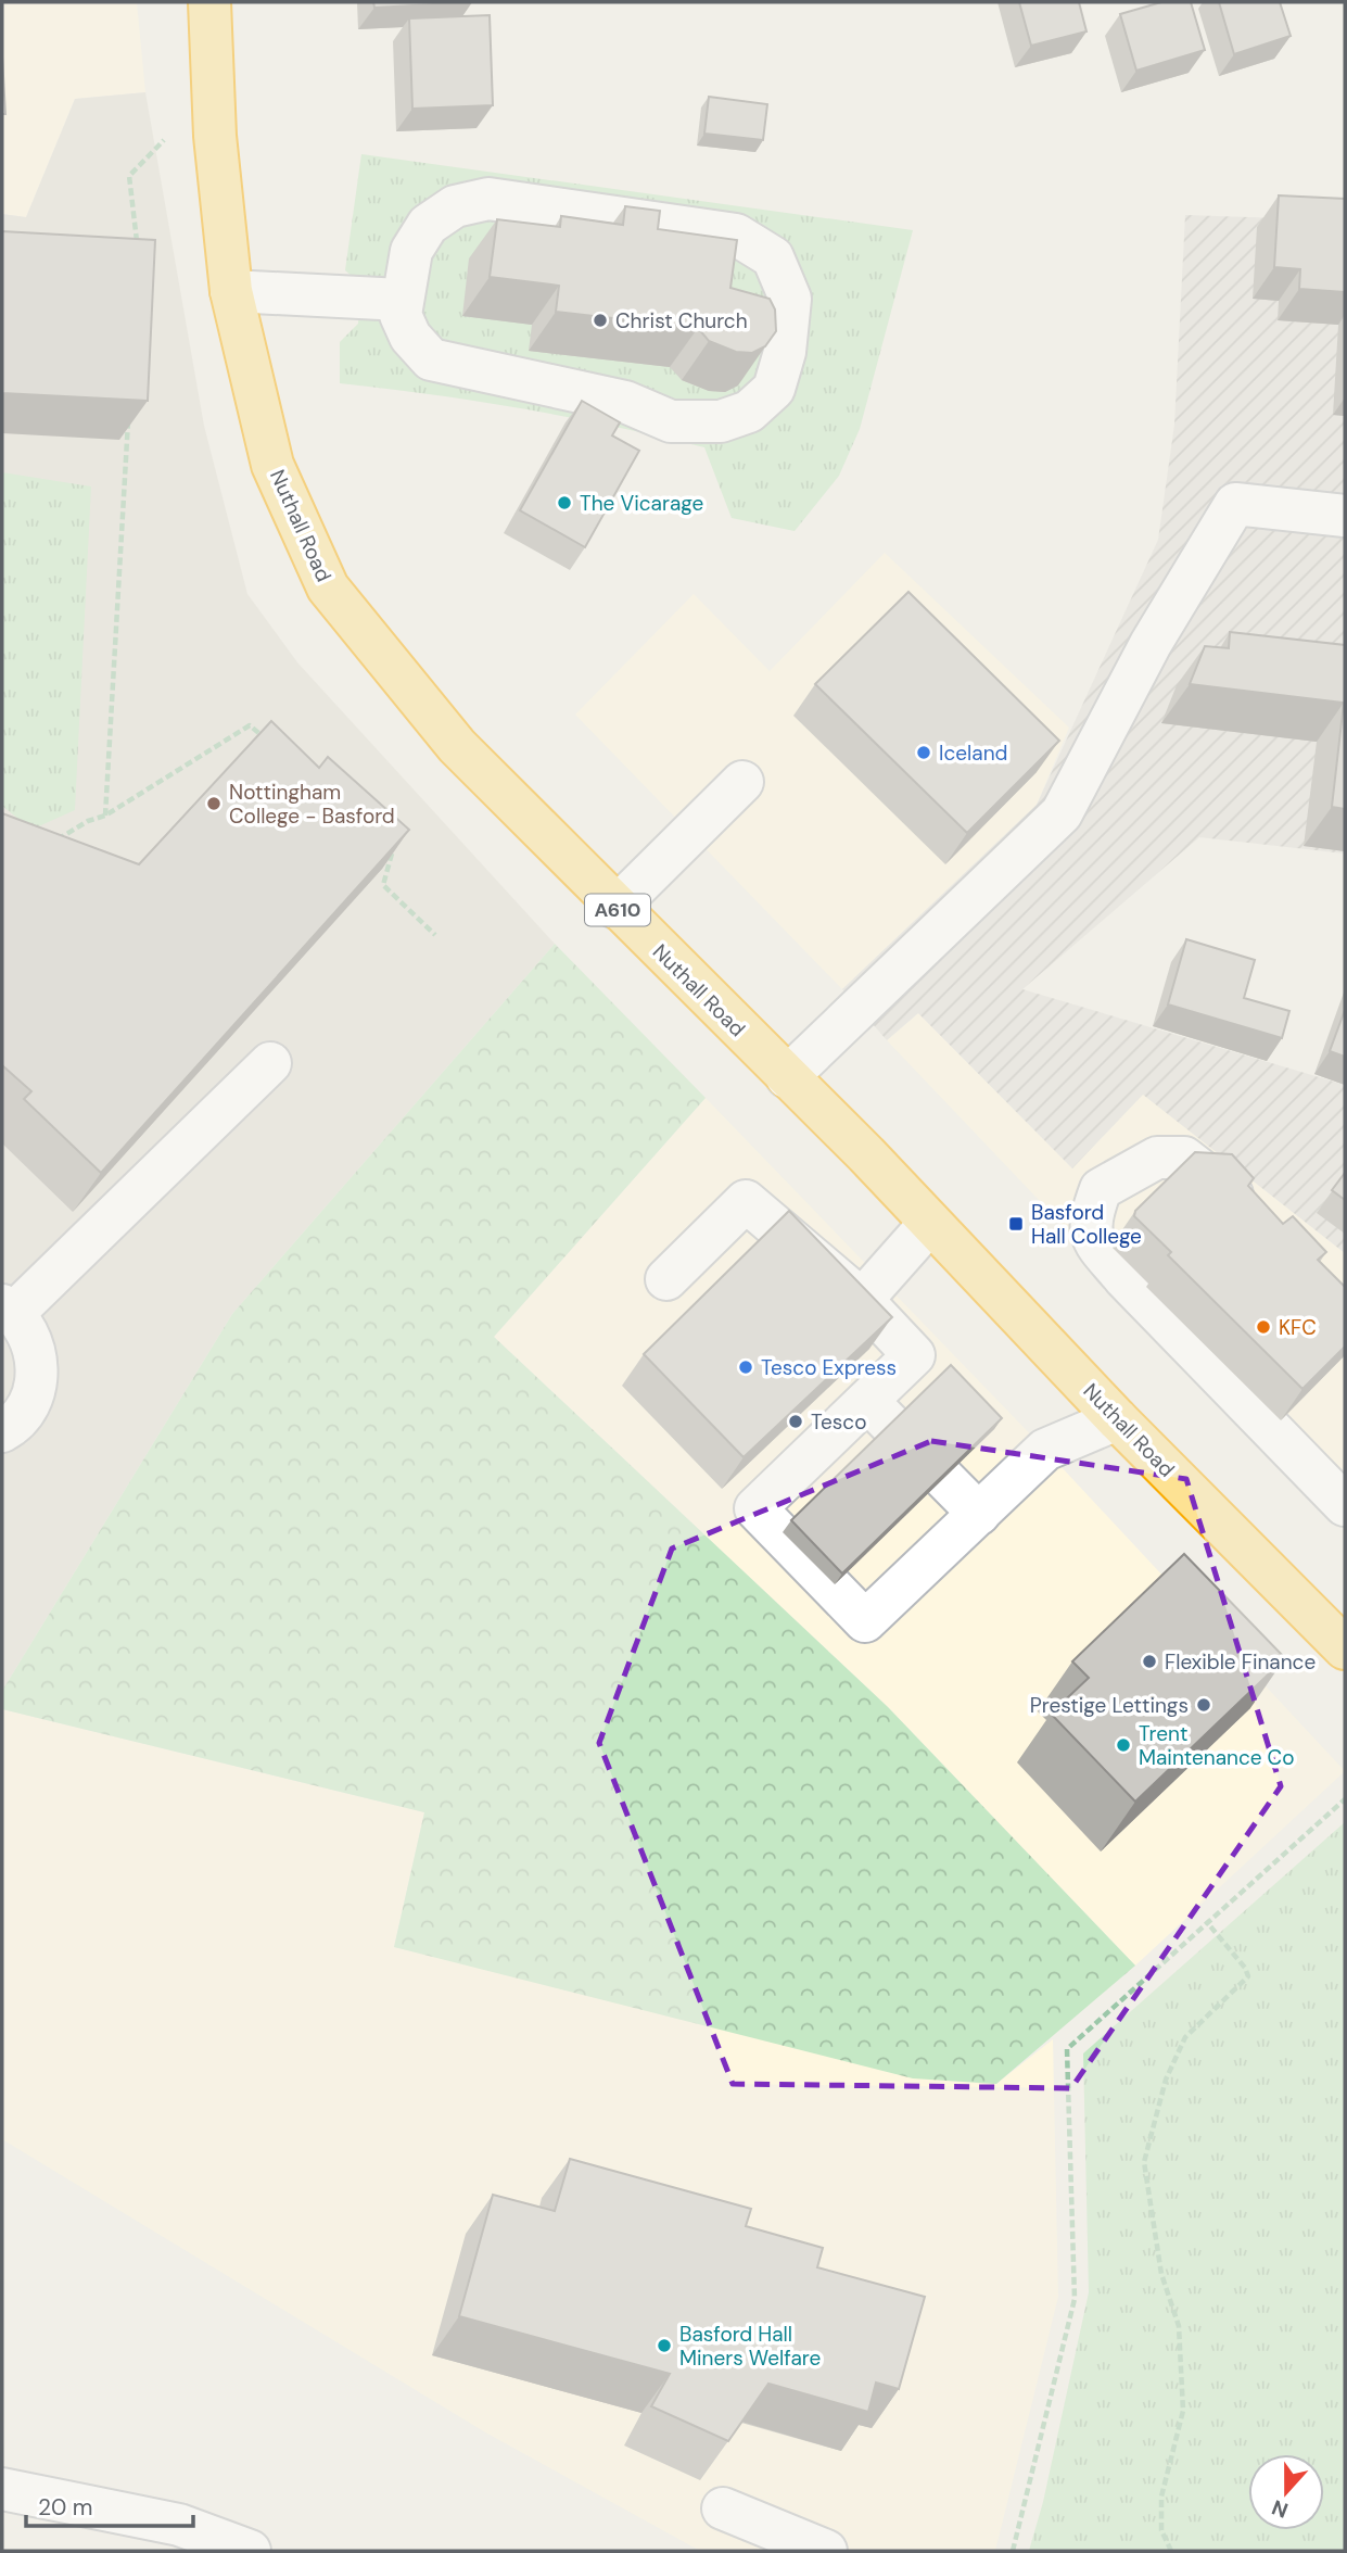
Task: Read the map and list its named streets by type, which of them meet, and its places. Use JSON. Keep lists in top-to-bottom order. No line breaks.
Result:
{"streets":{"highway":["Nuthall Road","A610"]},"places":{"other":["Christ Church","The Vicarage","Iceland","Nottingham College - Basford","KFC","Tesco Express","Tesco","Flexible Finance","Prestige Lettings","Trent Maintenance Co","Basford Hall Miners Welfare"],"transit":["Basford Hall College"]},"scale_bar":"20 m","north":"bottom"}
